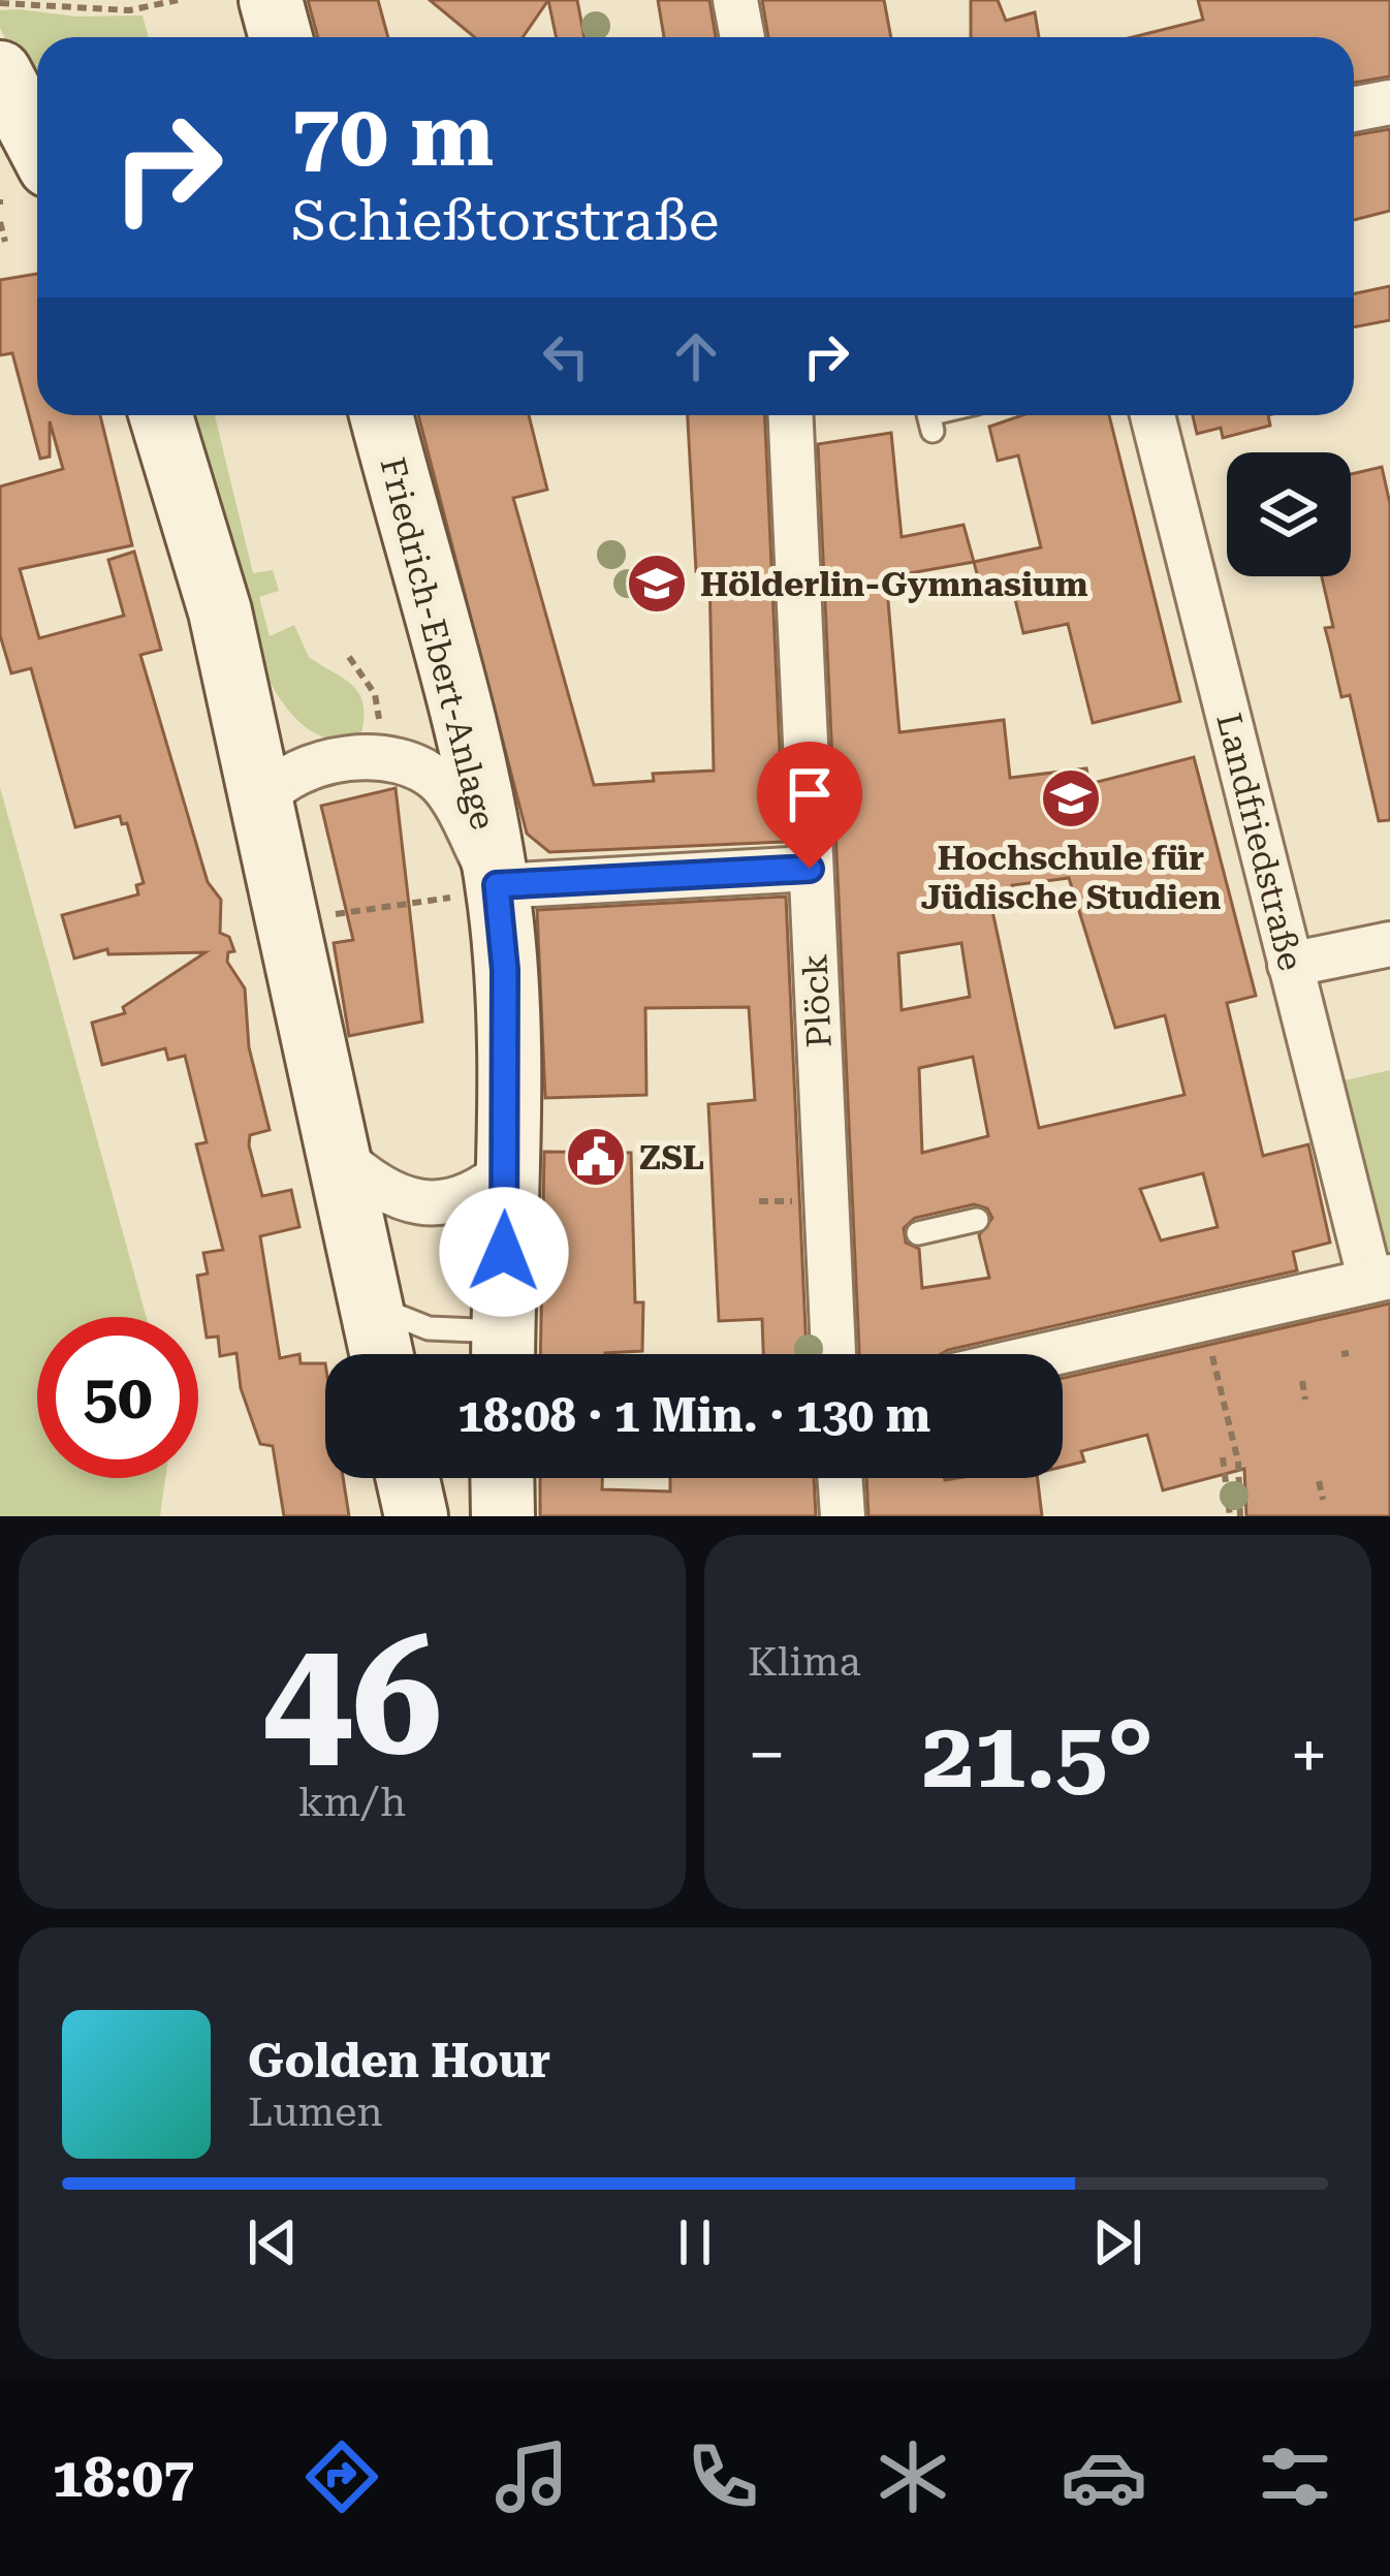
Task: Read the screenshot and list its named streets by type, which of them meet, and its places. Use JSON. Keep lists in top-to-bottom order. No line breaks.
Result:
{"streets":{"main road":["Friedrich-Ebert-Anlage"],"street":["Landfriedstraße","Plöck"]},"places":{"school or university":["Hölderlin-Gymnasium","Hochschule für Jüdische Studien"],"public building":["ZSL"]},"page":{"turn":["70 m","Schießtorstraße"],"limit":"50","trip":"18:08 · 1 Min. · 130 m","tile":[["46","km/h"],"Klima"],"heat":["−","21.5°","+"],"song":["Golden Hour","Lumen"],"tabs":"18:07"}}
